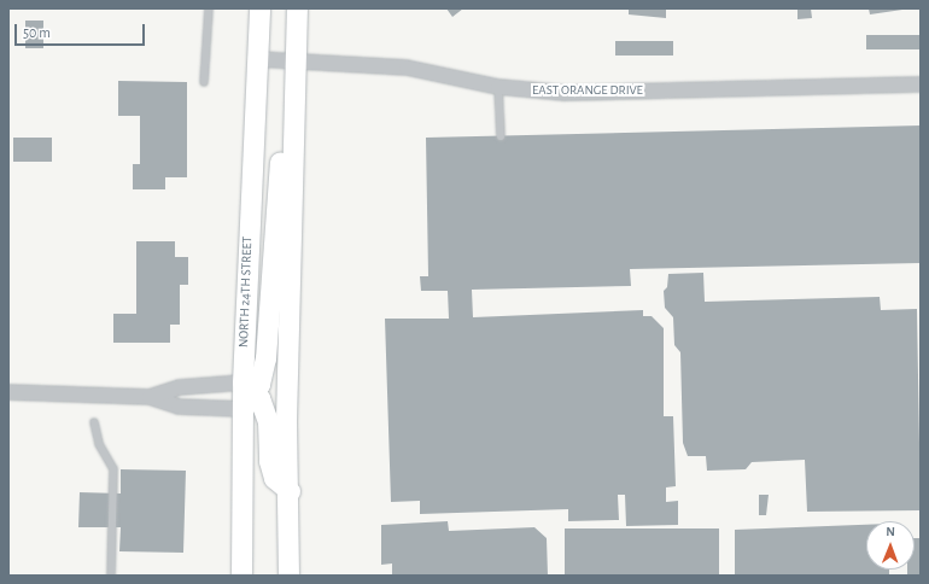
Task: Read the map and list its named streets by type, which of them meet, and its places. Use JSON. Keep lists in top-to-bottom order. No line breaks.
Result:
{"streets":{"main road":["NORTH 24TH STREET"],"street":["EAST ORANGE DRIVE"]},"crossings":[["EAST ORANGE DRIVE","NORTH 24TH STREET"]],"scale_bar":"50 m","north":"top"}
